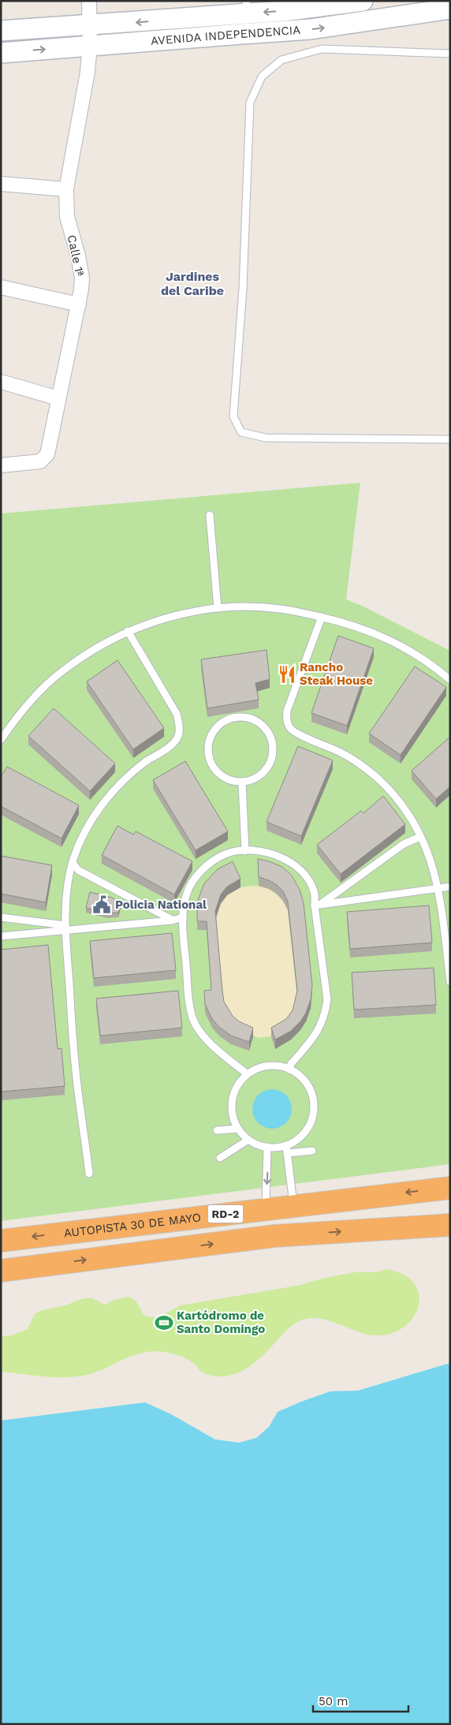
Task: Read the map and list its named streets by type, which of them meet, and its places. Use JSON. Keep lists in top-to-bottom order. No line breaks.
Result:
{"streets":{"highway":["RD-2","AUTOPISTA 30 DE MAYO"],"main road":["AVENIDA INDEPENDENCIA"],"street":["Calle 1ª"]},"crossings":[["AVENIDA INDEPENDENCIA","Calle 1ª"]],"districts":["Jardines del Caribe"],"places":{"restaurant":["Rancho Steak House"],"public building":["Policia National"],"sports":["Kartódromo de Santo Domingo"]},"scale_bar":"50 m"}
